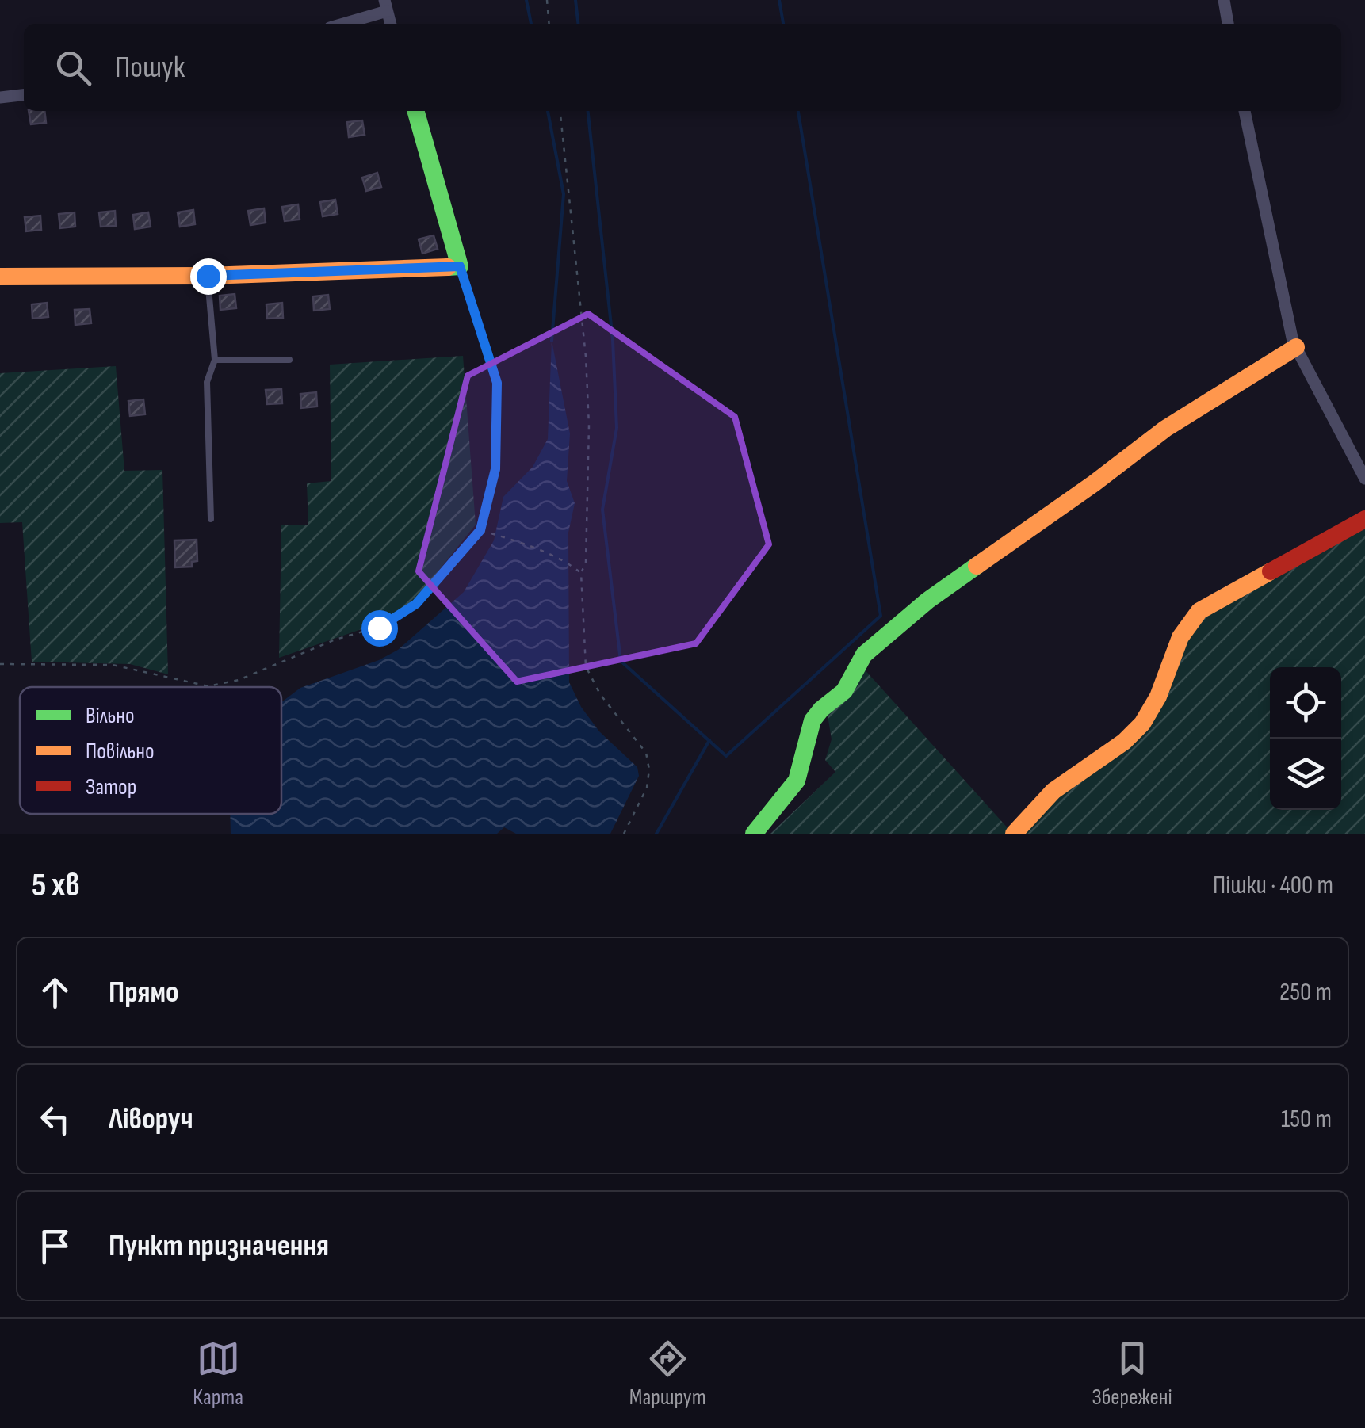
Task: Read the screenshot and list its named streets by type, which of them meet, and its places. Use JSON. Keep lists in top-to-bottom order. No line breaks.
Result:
{"legend":["Вільно","Повільно","Затор"],"page":{"search":"Пошук","heading":["5 хв","Пішки · 400 m"],"list":[["Прямо","250 m"],["Ліворуч","150 m"],"Пункт призначення"],"nav":["Карта","Маршрут","Збережені"]}}
